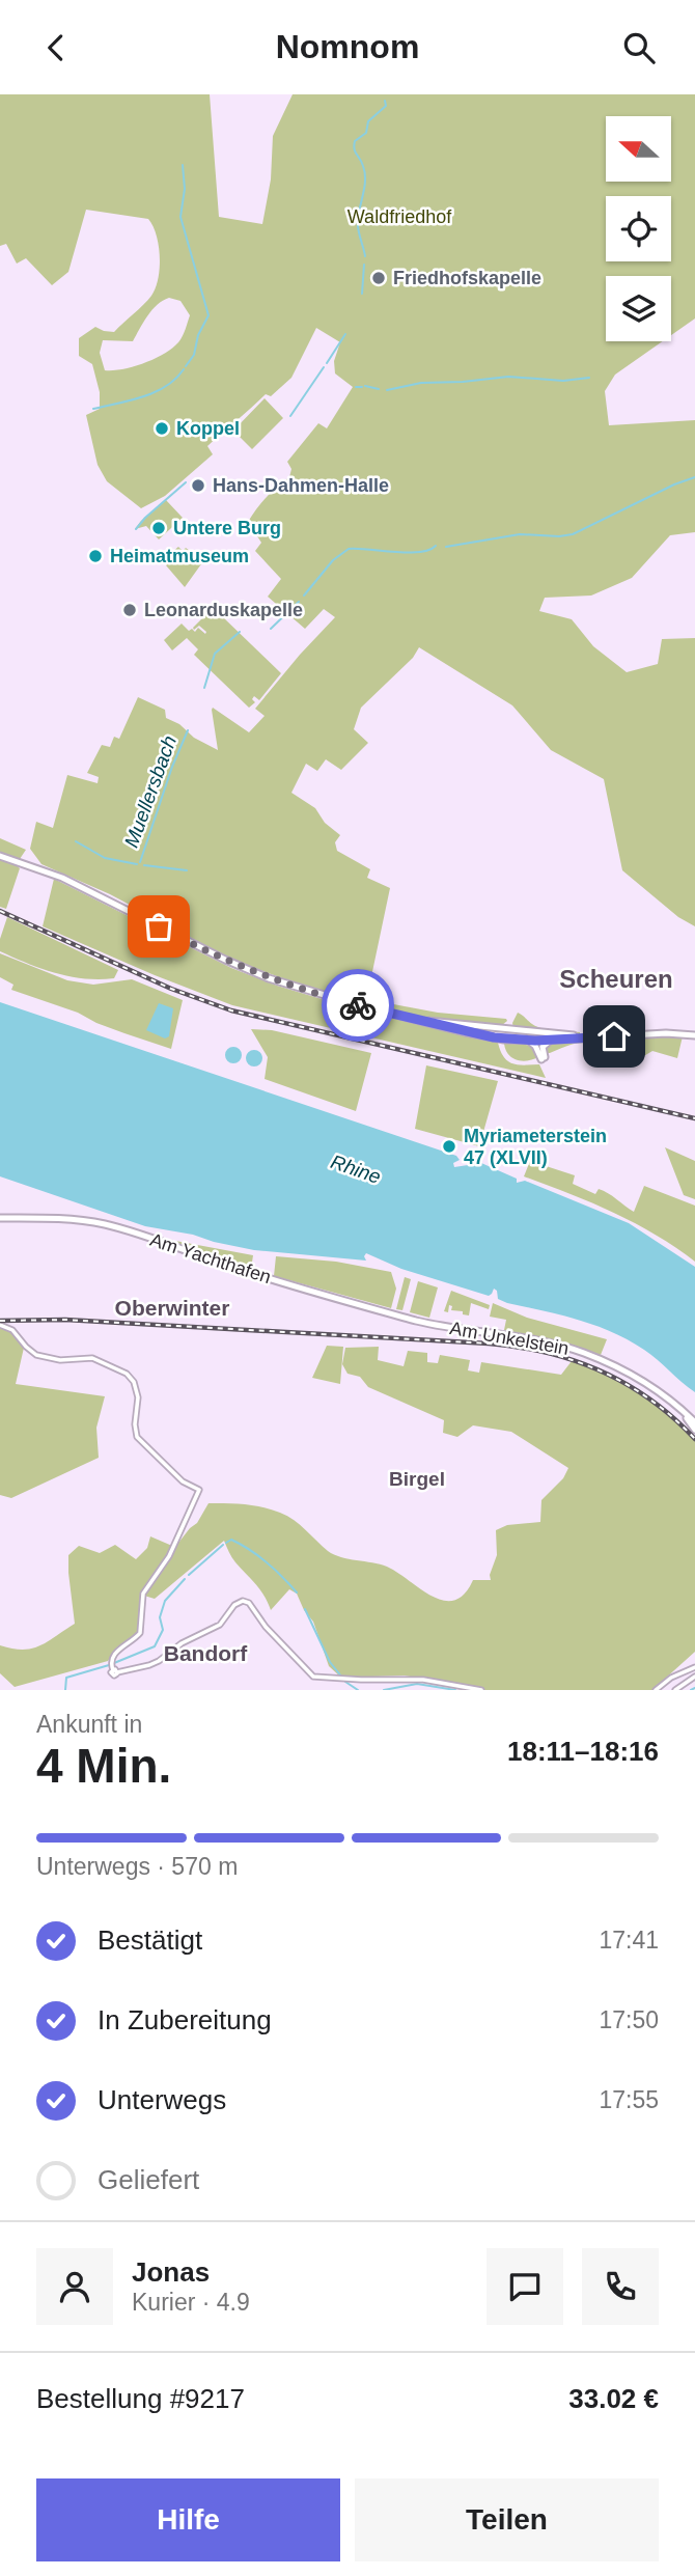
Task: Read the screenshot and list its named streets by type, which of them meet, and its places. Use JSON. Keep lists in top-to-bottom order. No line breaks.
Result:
{"streets":{"main road":["Am Yachthafen","Am Unkelstein"]},"crossings":[["Am Yachthafen","Am Unkelstein"]],"districts":["Scheuren","Oberwinter","Birgel","Bandorf"],"water":["Muellersbach","Rhine"],"parks":["Waldfriedhof"],"places":["Friedhofskapelle","Koppel","Hans-Dahmen-Halle","Untere Burg","Heimatmuseum","Leonarduskapelle","Myriameterstein 47 (XLVII)"],"north":"left","page":{"header":"Nomnom","heading":["4 Min.","Ankunft in","18:11–18:16"],"panel":["Jonas","Kurier · 4.9","Bestellung #9217","33.02 €"],"bar":"Unterwegs · 570 m","list":[["Bestätigt","17:41"],["In Zubereitung","17:50"],["Unterwegs","17:55"],"Geliefert"],"buttons":["Hilfe","Teilen"]}}
